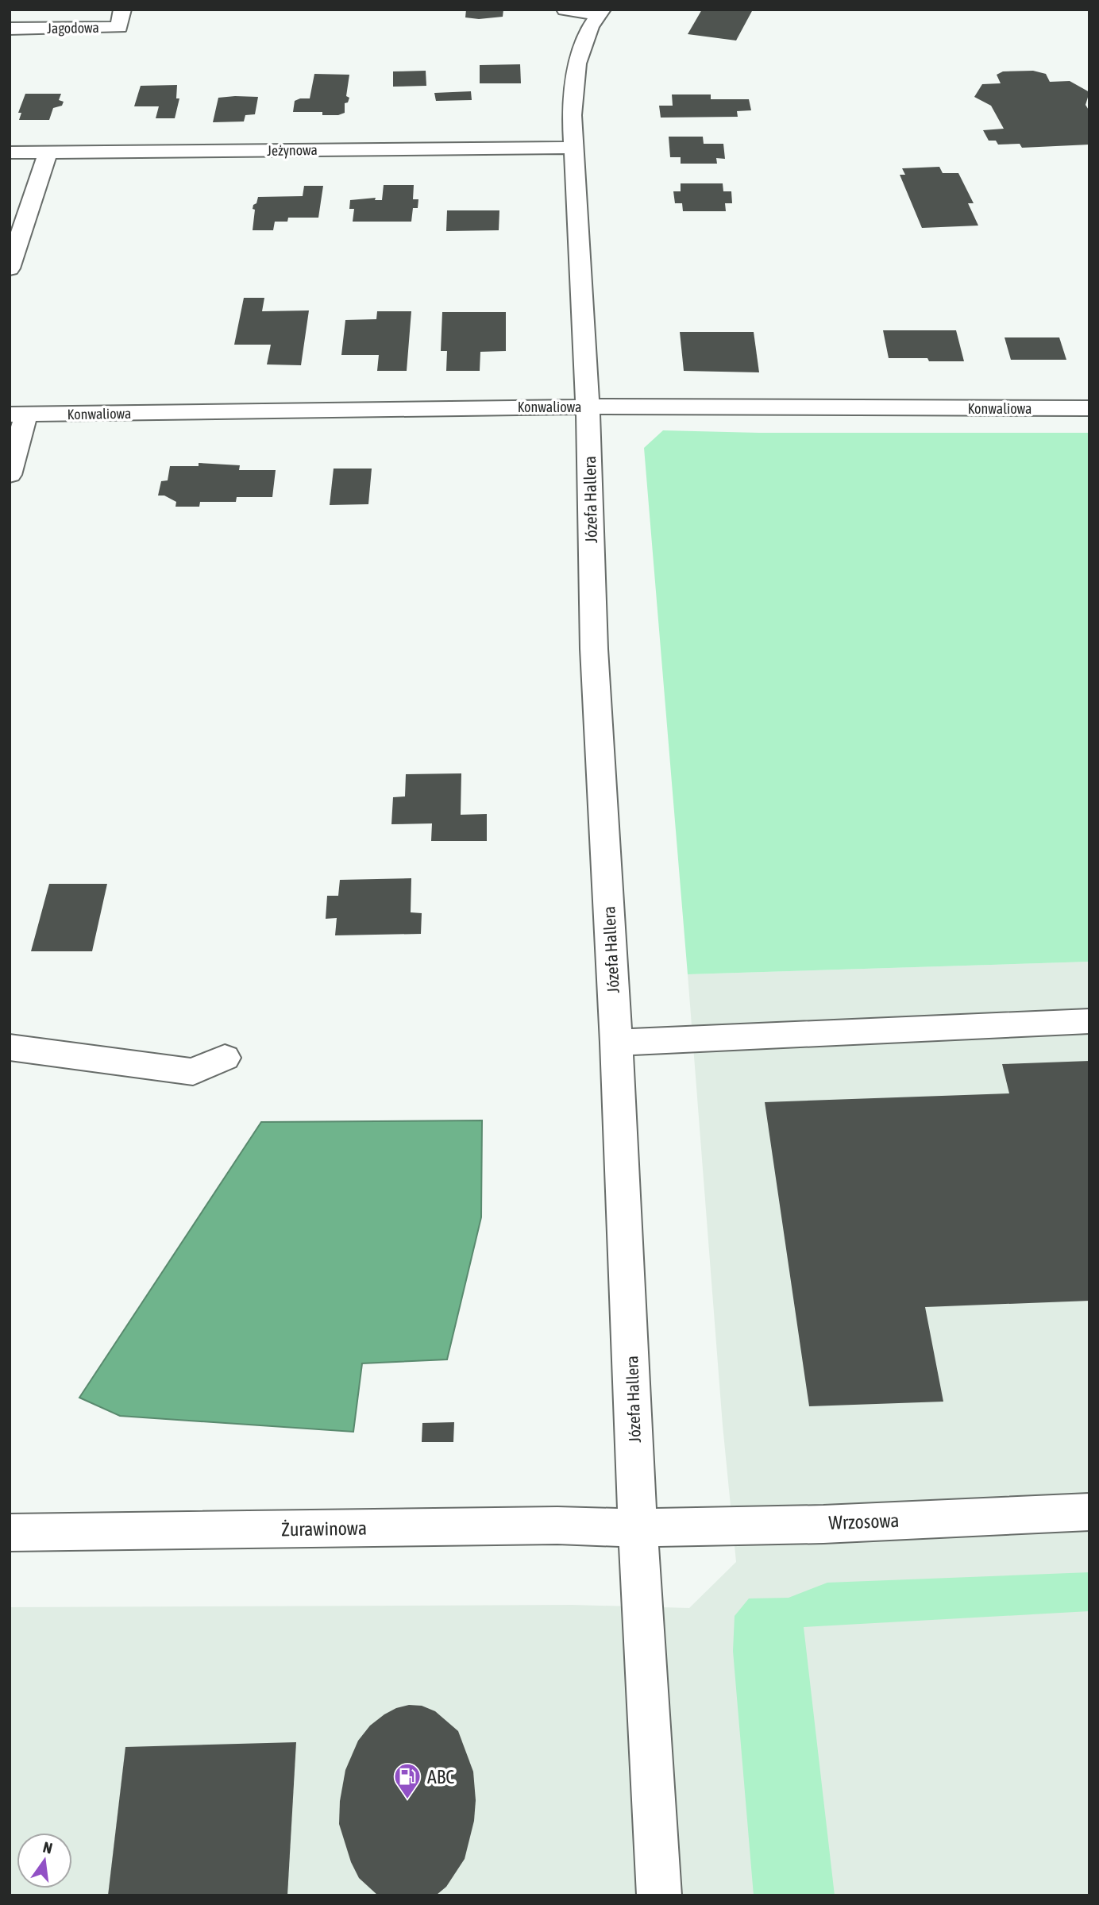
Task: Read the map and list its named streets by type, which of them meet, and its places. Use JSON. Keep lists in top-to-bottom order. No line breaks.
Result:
{"streets":{"street":["Jagodowa","Jeżynowa","Konwaliowa","Józefa Hallera","Wrzosowa","Żurawinowa"]},"crossings":[["Jeżynowa","Józefa Hallera"],["Konwaliowa","Józefa Hallera"],["Józefa Hallera","Wrzosowa"],["Józefa Hallera","Żurawinowa"],["Wrzosowa","Żurawinowa"]],"places":{"fuel station":["ABC"]},"north":"top"}
